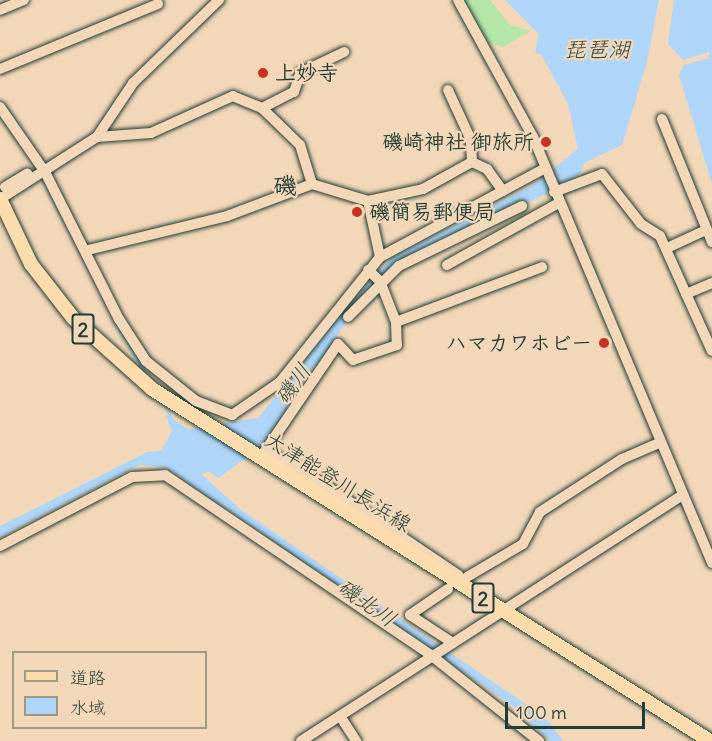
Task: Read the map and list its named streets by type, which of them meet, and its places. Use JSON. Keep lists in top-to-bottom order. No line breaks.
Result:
{"streets":{"main road":["2","大津能登川長浜線"]},"districts":["磯"],"water":["琵琶湖","磯川","磯北川"],"places":["上妙寺","磯崎神社 御旅所","磯簡易郵便局","ハマカワホビー"],"legend":["道路","水域"],"scale_bar":"100 m"}
